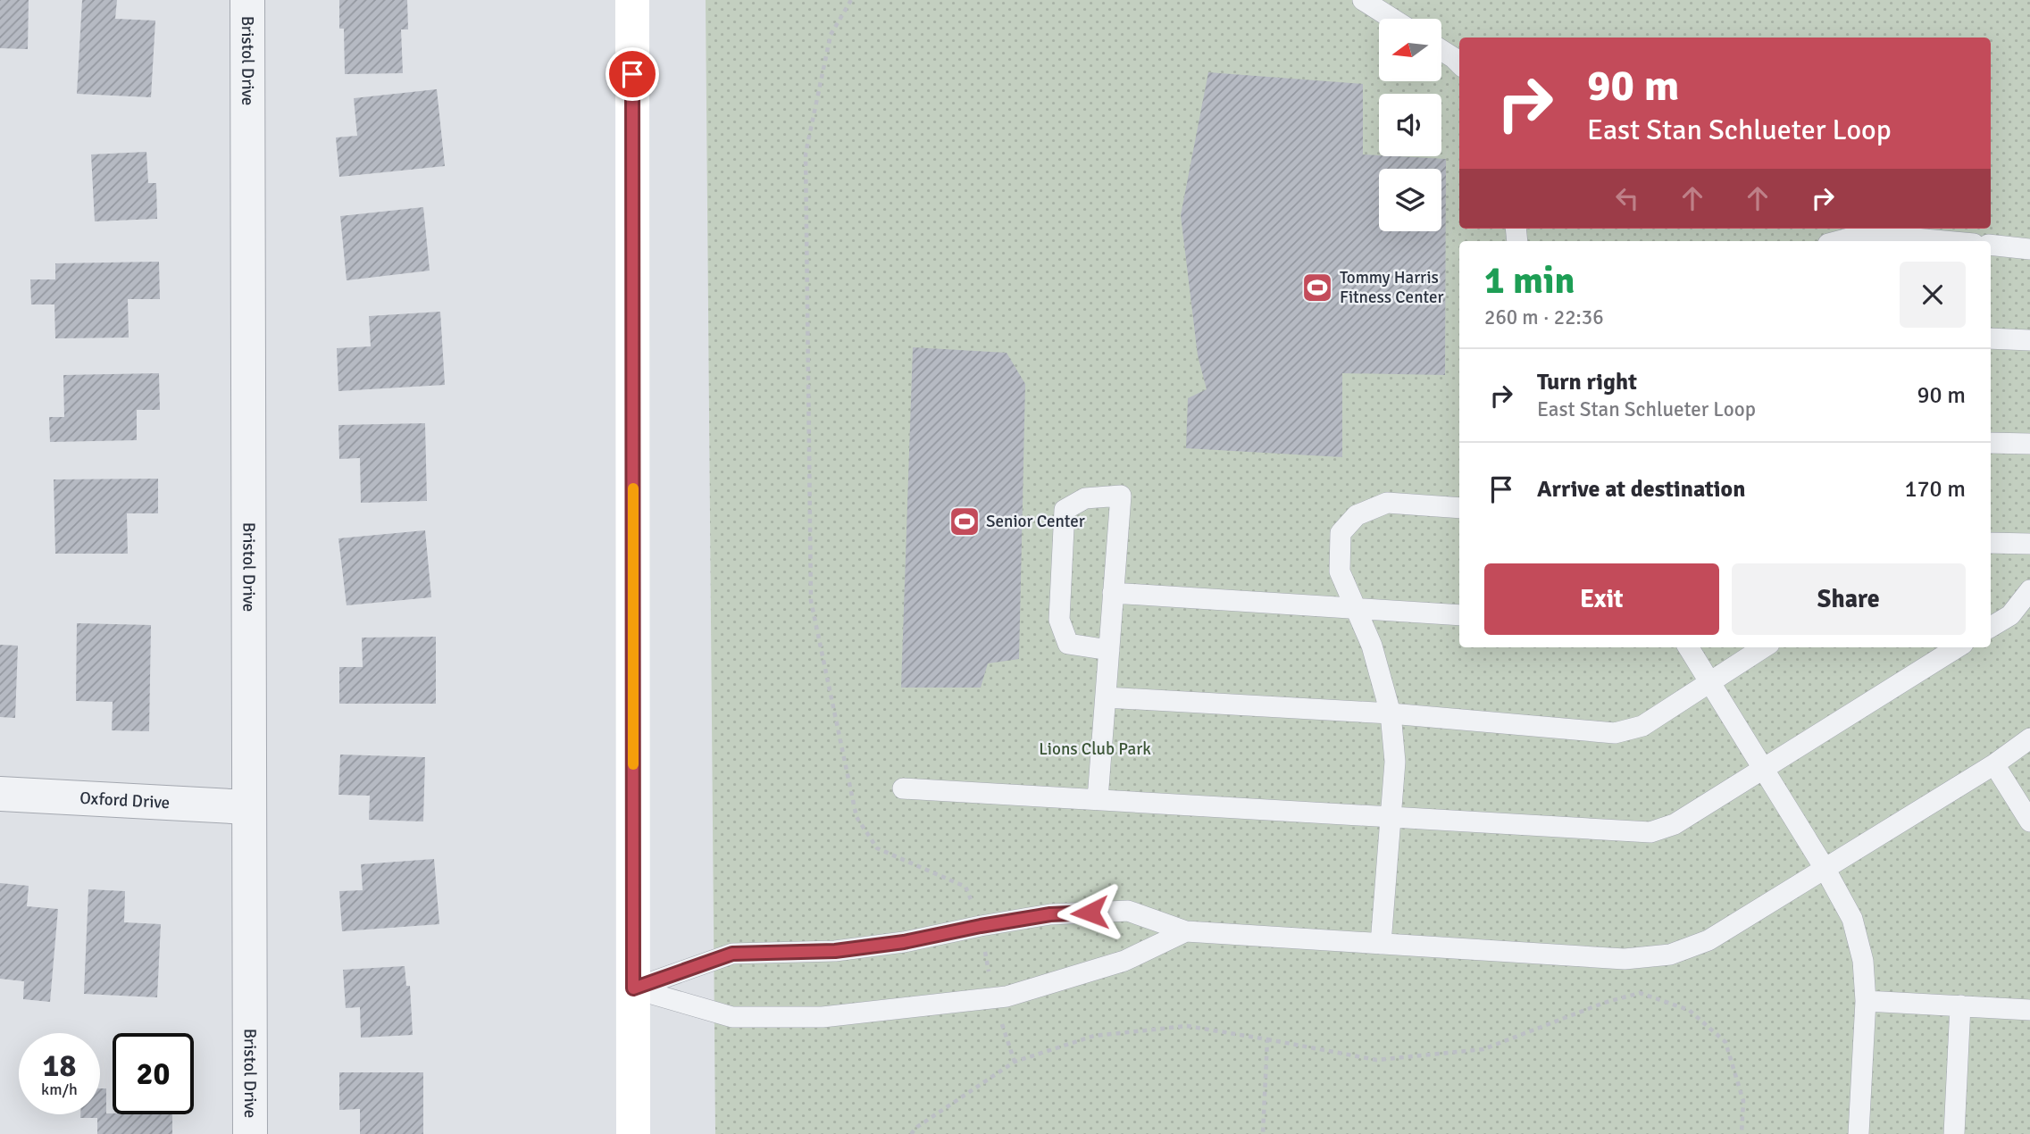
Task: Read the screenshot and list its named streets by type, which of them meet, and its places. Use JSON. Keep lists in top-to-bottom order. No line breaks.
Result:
{"streets":{"street":["Bristol Drive","Oxford Drive"]},"crossings":[["Bristol Drive","Oxford Drive"]],"parks":["Lions Club Park"],"places":{"sports":["Tommy Harris Fitness Center","Senior Center"]},"north":"left","page":{"turn":["90 m","East Stan Schlueter Loop"],"heading":["1 min","260 m · 22:36"],"list":[{"name":"Turn right","note":"East Stan Schlueter Loop","value":"90 m"},{"name":"Arrive at destination","value":"170 m"}],"buttons":["Exit","Share"],"speed":"18 km/h","limit":"20"}}
